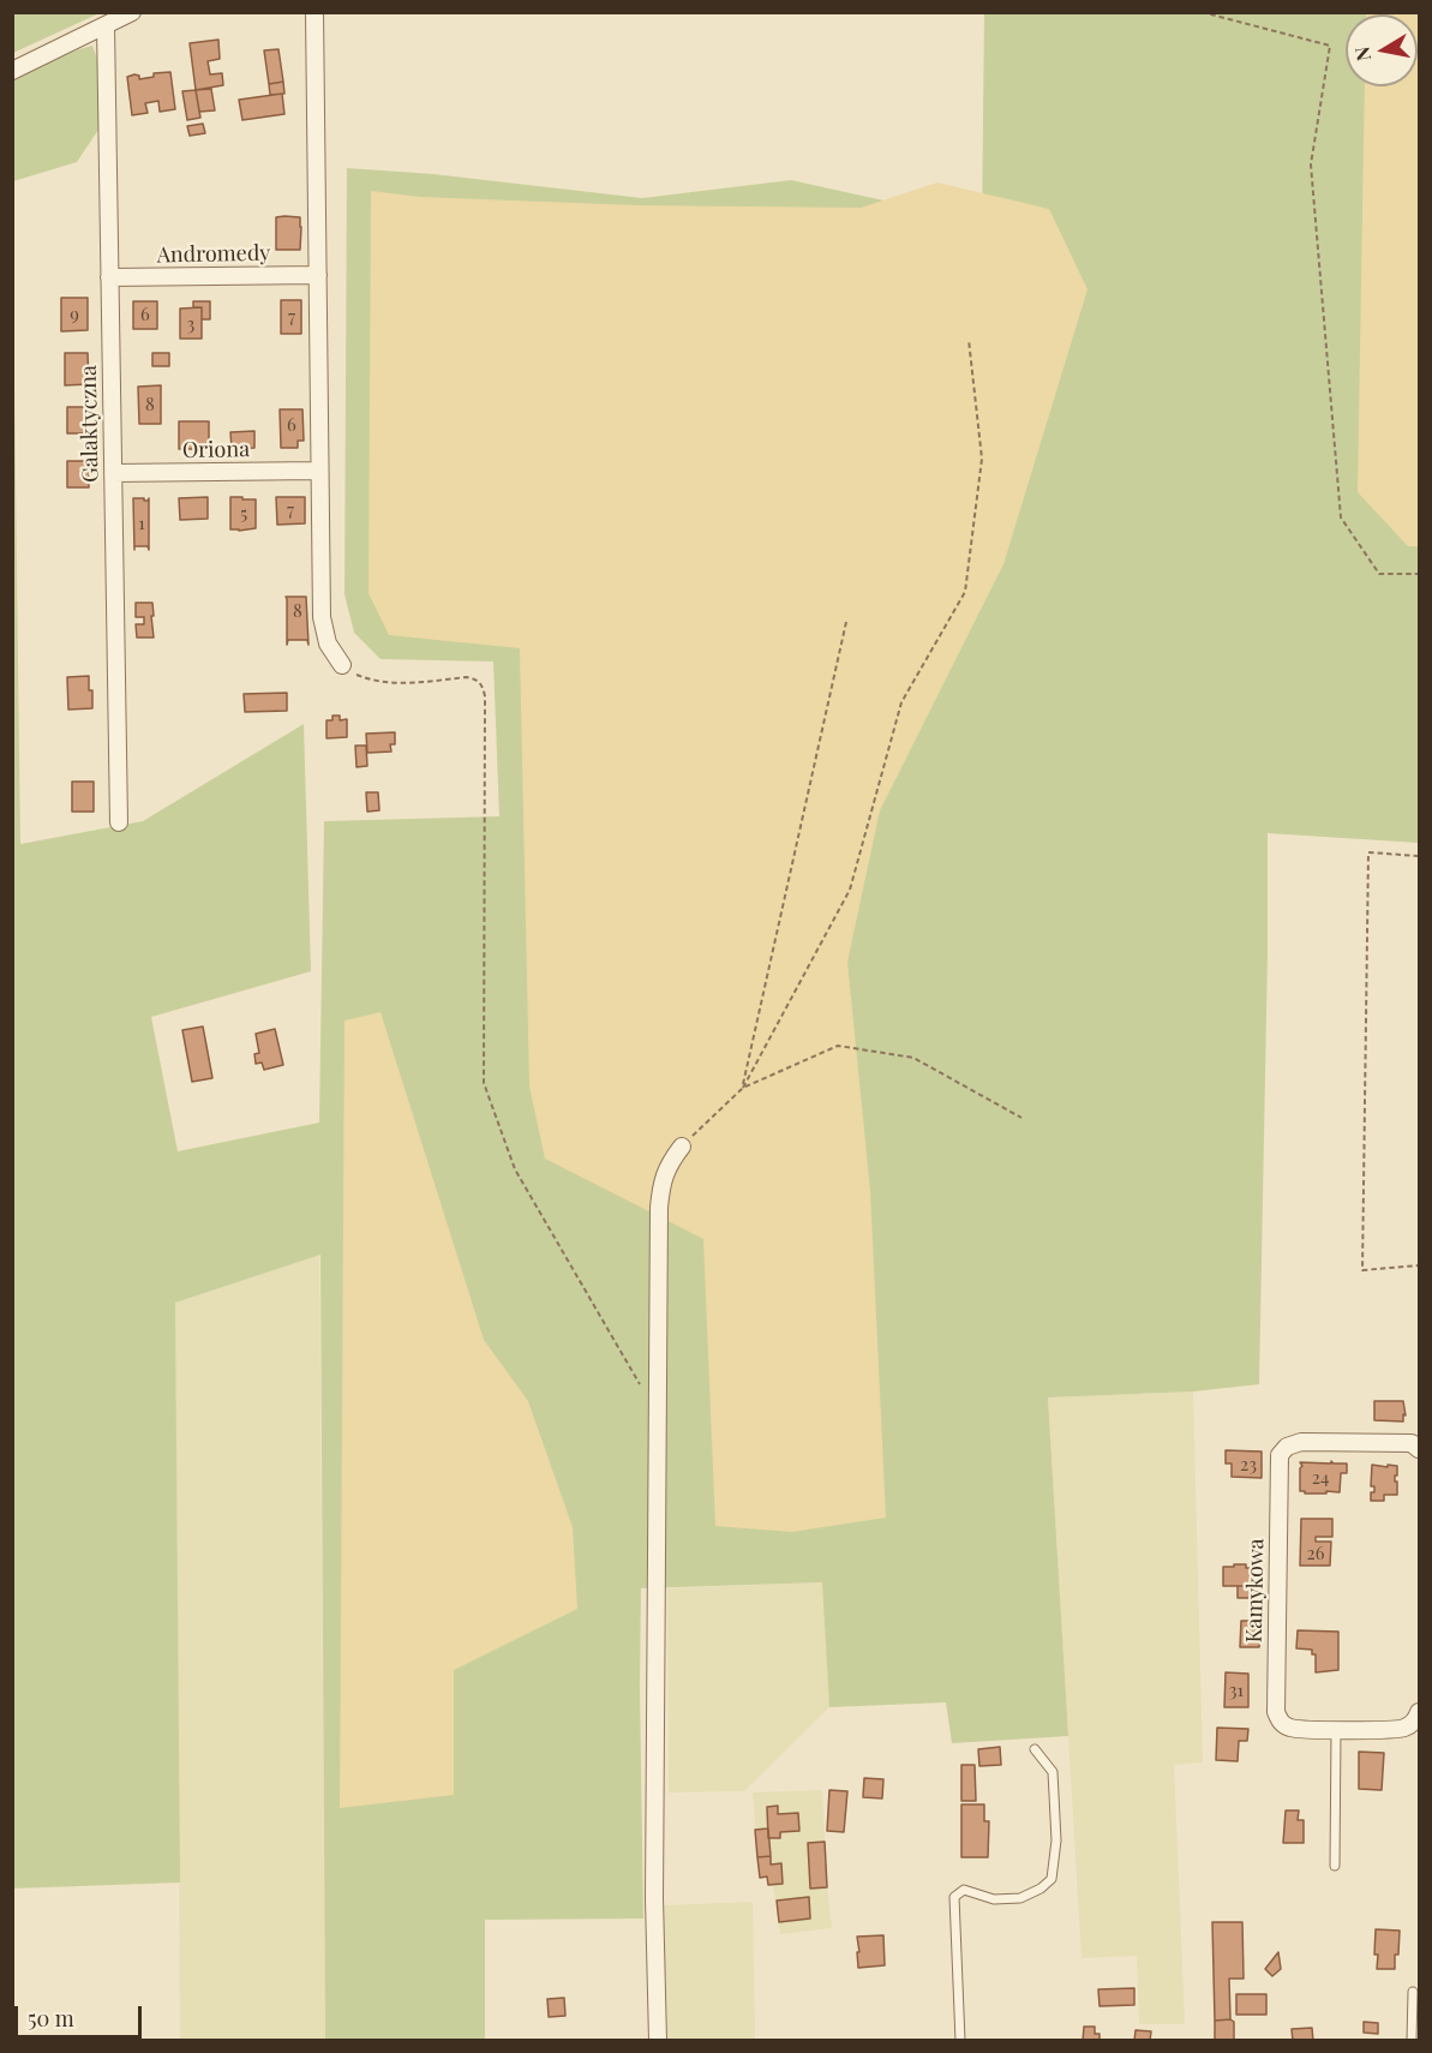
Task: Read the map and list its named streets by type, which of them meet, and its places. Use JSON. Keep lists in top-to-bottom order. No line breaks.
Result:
{"streets":{"street":["Andromedy","Galaktyczna","Oriona","Kamykowa"]},"crossings":[["Andromedy","Galaktyczna"],["Galaktyczna","Oriona"]],"house_numbers":["9","6","7","3","8","6","7","5","1","8","23","24","26","31"],"scale_bar":"50 m","north":"left"}
